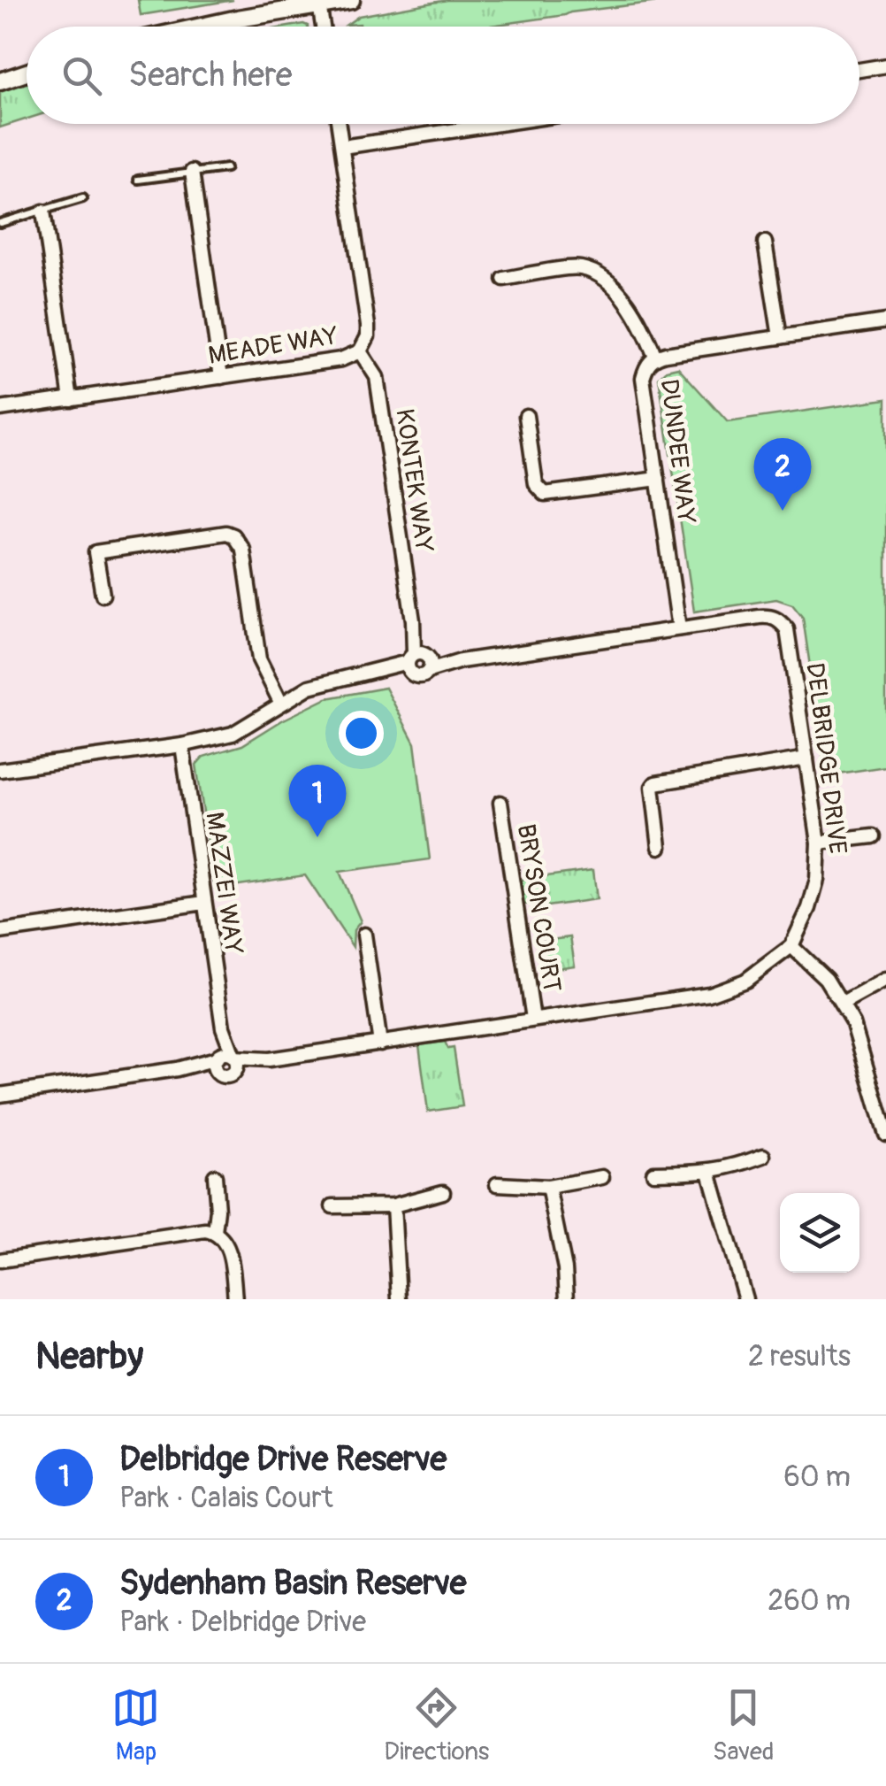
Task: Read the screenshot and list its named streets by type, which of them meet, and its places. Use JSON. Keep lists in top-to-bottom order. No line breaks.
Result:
{"streets":{"street":["MEADE WAY","DUNDEE WAY","KONTEK WAY","DELBRIDGE DRIVE","MAZZEI WAY","BRYSON COURT"]},"crossings":[["MEADE WAY","KONTEK WAY"],["DUNDEE WAY","DELBRIDGE DRIVE"],["KONTEK WAY","DELBRIDGE DRIVE"],["DELBRIDGE DRIVE","MAZZEI WAY"],["DELBRIDGE DRIVE","BRYSON COURT"]],"page":{"search":"Search here","pins":["2","1"],"heading":["Nearby","2 results"],"list":[{"mark":"1","name":"Delbridge Drive Reserve","note":"Park · Calais Court","value":"60 m"},{"mark":"2","name":"Sydenham Basin Reserve","note":"Park · Delbridge Drive","value":"260 m"}],"nav":["Map","Directions","Saved"]}}
